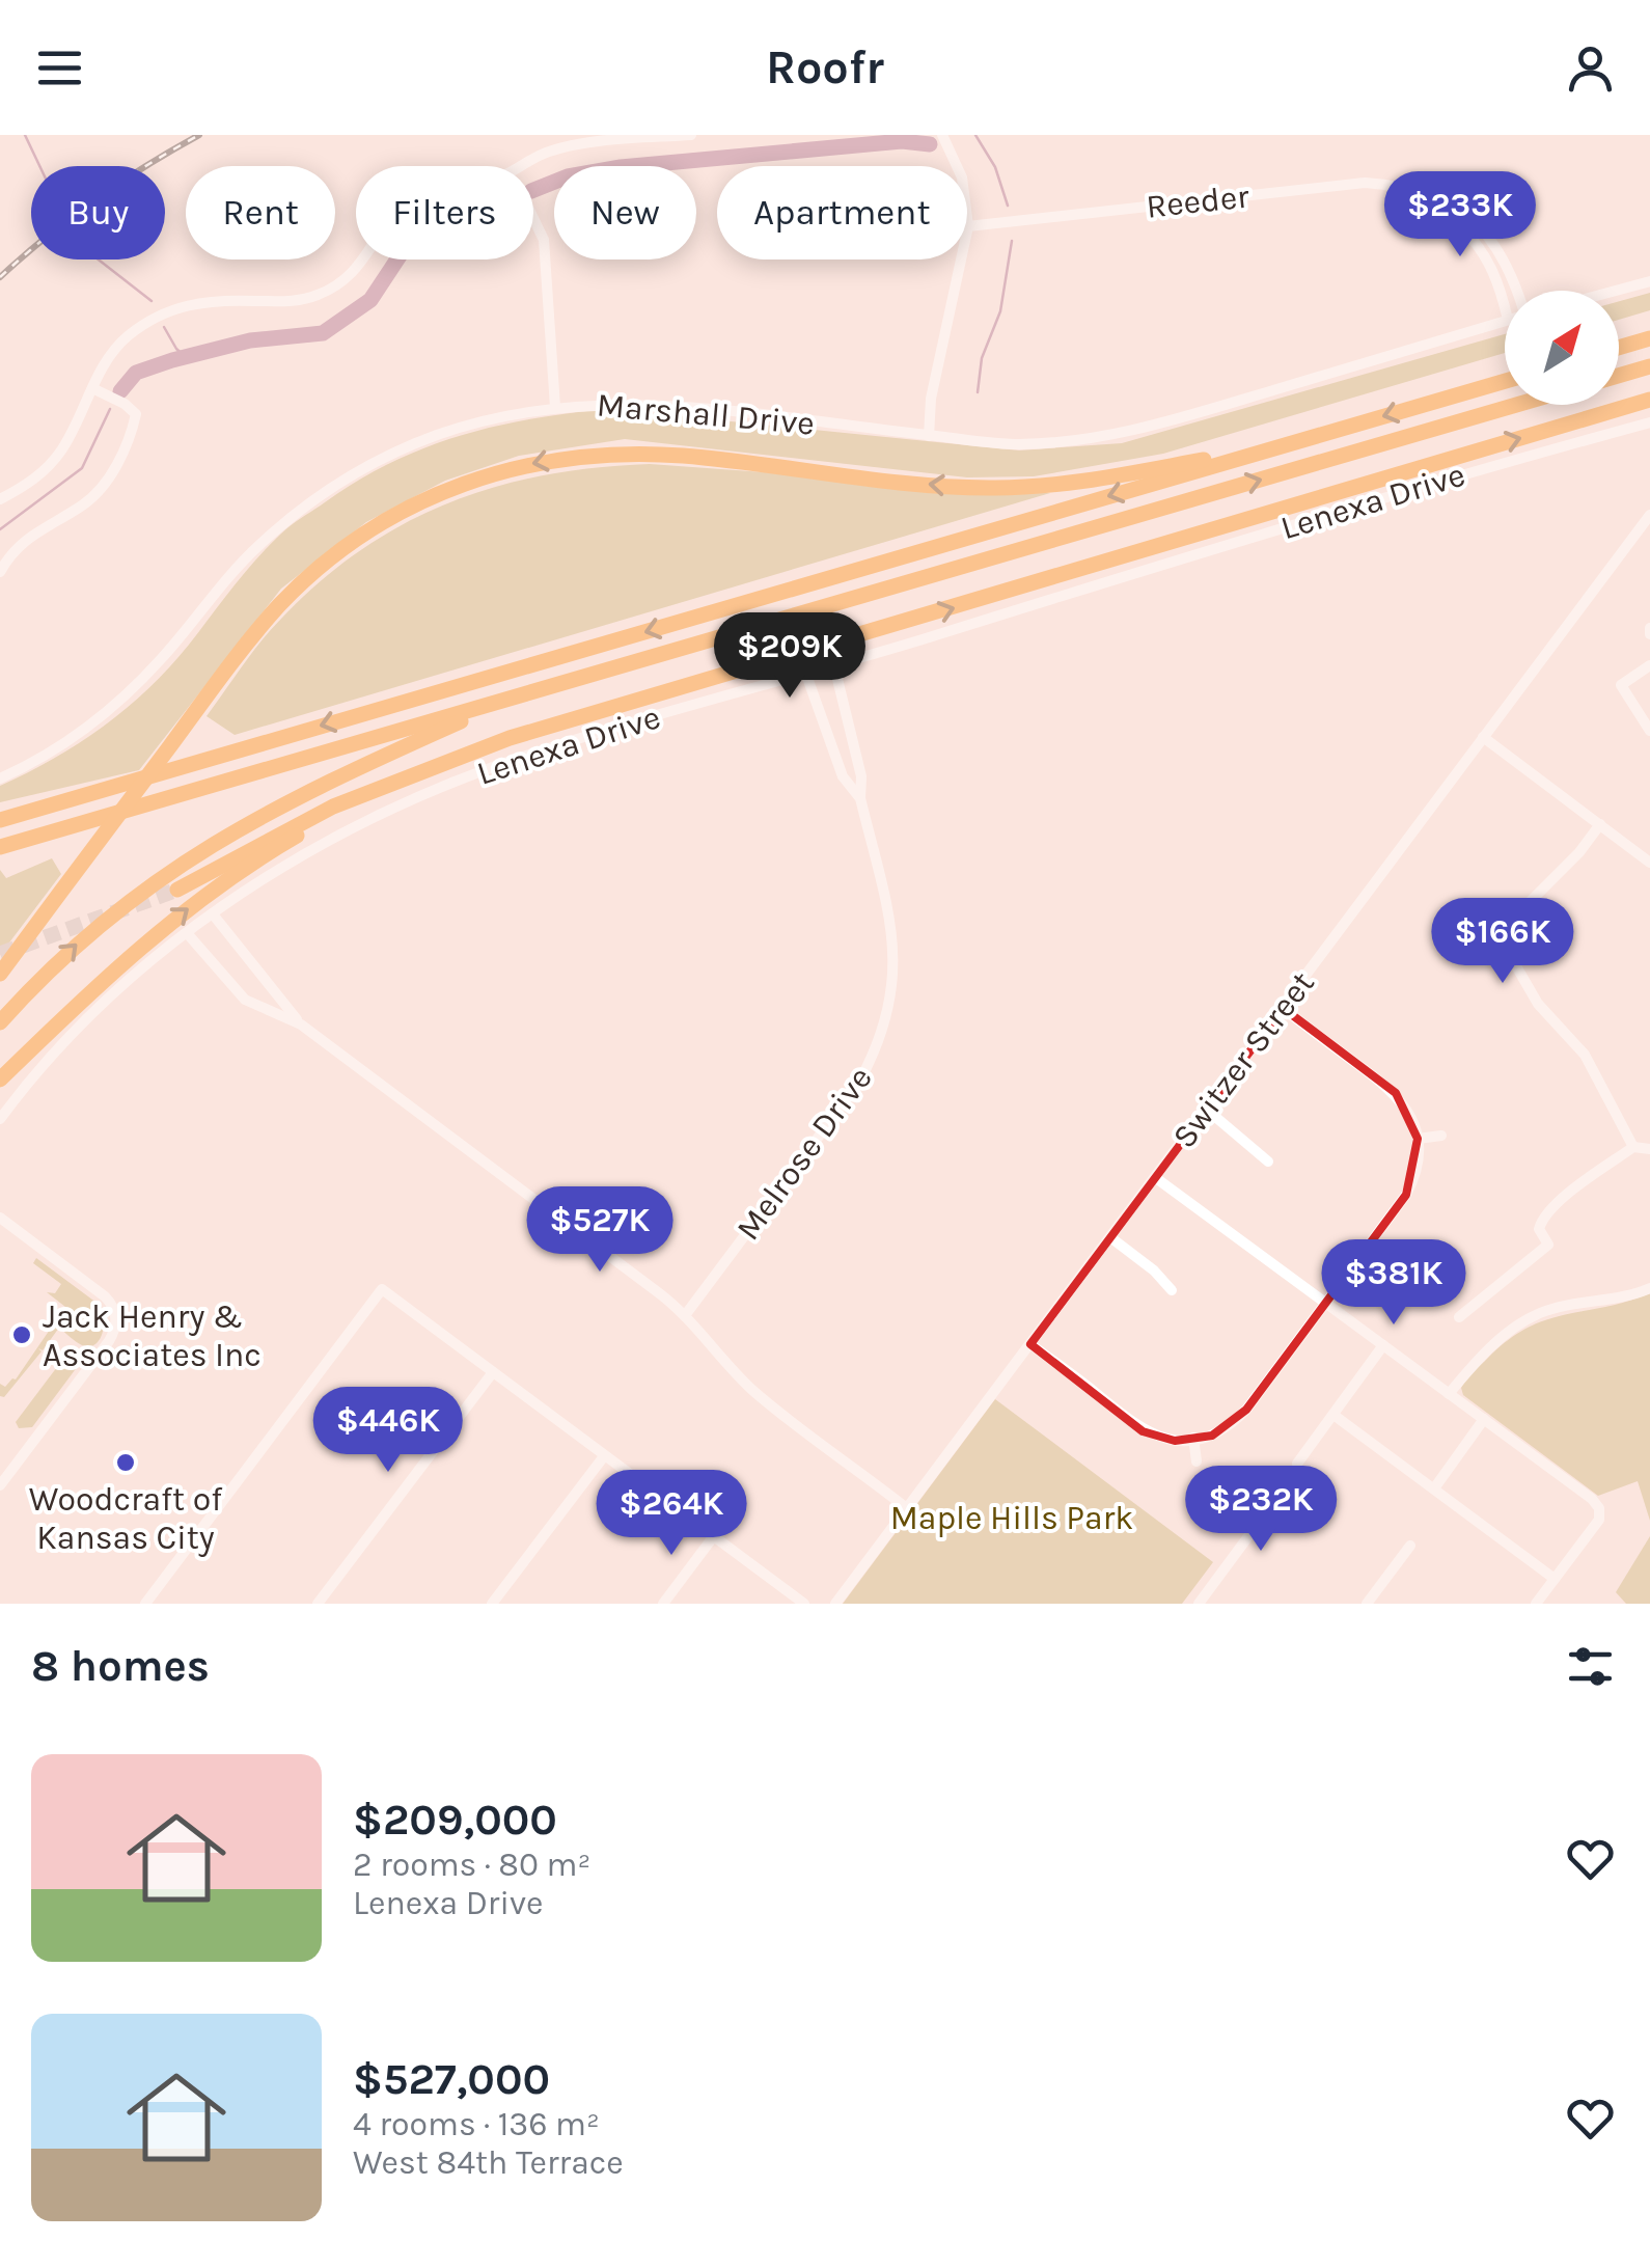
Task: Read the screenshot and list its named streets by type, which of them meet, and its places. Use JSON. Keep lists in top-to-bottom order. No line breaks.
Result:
{"streets":{"street":["Reeder","Marshall Drive","Lenexa Drive","Switzer Street","Melrose Drive"]},"crossings":[["Lenexa Drive","Melrose Drive"]],"parks":["Maple Hills Park"],"places":["Jack Henry & Associates Inc","Woodcraft of Kansas City"],"north":"top right","page":{"header":"Roofr","chip":["Buy","Rent","Filters","New","Apartment"],"price":["$233K","$209K","$166K","$527K","$381K","$446K","$232K","$264K"],"heading":"8 homes","list":[{"name":"$209,000","note":"2 rooms · 80 m² · Lenexa Drive"},{"name":"$527,000","note":"4 rooms · 136 m² · West 84th Terrace"}]}}
